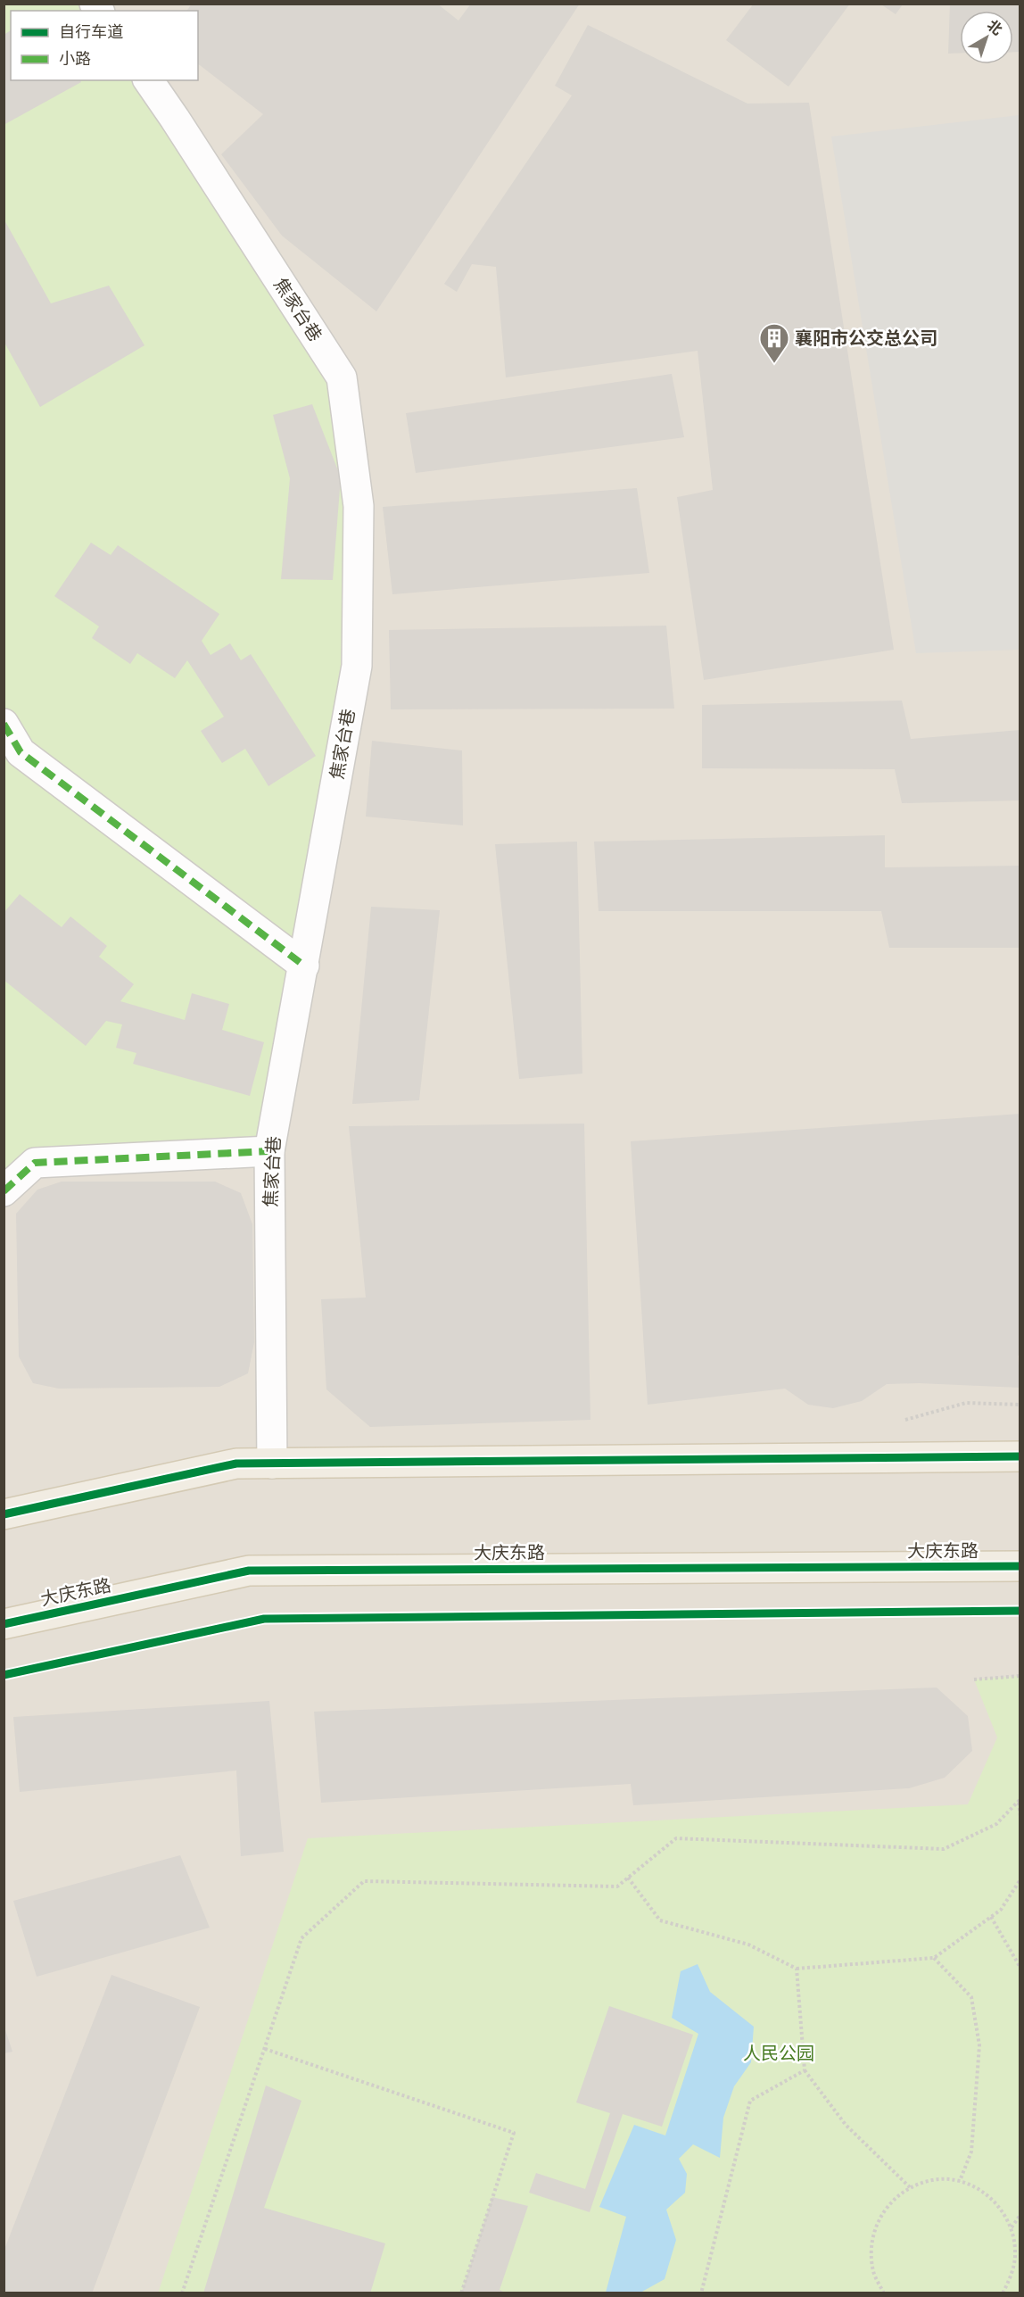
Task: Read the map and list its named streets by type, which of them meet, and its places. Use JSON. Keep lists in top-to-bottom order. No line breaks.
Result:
{"streets":{"main road":["大庆东路"],"street":["焦家台巷"]},"parks":["人民公园"],"places":{"building":["襄阳市公交总公司"]},"legend":["自行车道","小路"],"north":"top right"}
